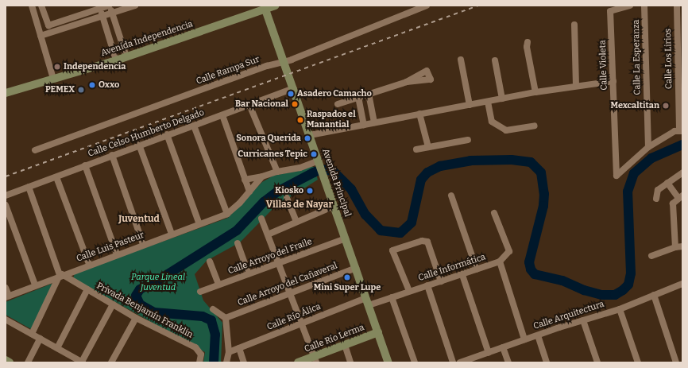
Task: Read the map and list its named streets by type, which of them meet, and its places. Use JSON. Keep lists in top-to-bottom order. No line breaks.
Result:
{"streets":{"street":["Avenida Independencia","Calle La Esperanza","Calle Los Lirios","Calle Violeta","Calle Rampa Sur","Calle Celso Humberto Delgado","Avenida Principal","Calle Luis Pasteur","Calle Arroyo del Fraile","Calle Informática","Calle Arroyo del Cañaveral","Privada Benjamín Franklin","Calle Arquitectura","Calle Río Álica","Calle Río Lerma"]},"crossings":[["Avenida Independencia","Avenida Principal"],["Calle La Esperanza","Calle Violeta"],["Calle Rampa Sur","Avenida Principal"],["Calle Celso Humberto Delgado","Avenida Principal"],["Avenida Principal","Calle Arroyo del Fraile"],["Avenida Principal","Calle Informática"],["Avenida Principal","Calle Arroyo del Cañaveral"],["Avenida Principal","Calle Río Álica"],["Avenida Principal","Calle Río Lerma"],["Calle Luis Pasteur","Privada Benjamín Franklin"],["Calle Informática","Calle Arquitectura"],["Calle Informática","Calle Río Álica"]],"districts":["Villas de Nayar","Juventud"],"parks":["Parque Lineal Juventud"],"places":["Independencia","Oxxo","PEMEX","Asadero Camacho","Bar Nacional","Mexcaltitan","Raspados el Manantial","Sonora Querida","Curricanes Tepic","Kiosko","Mini Super Lupe"]}
